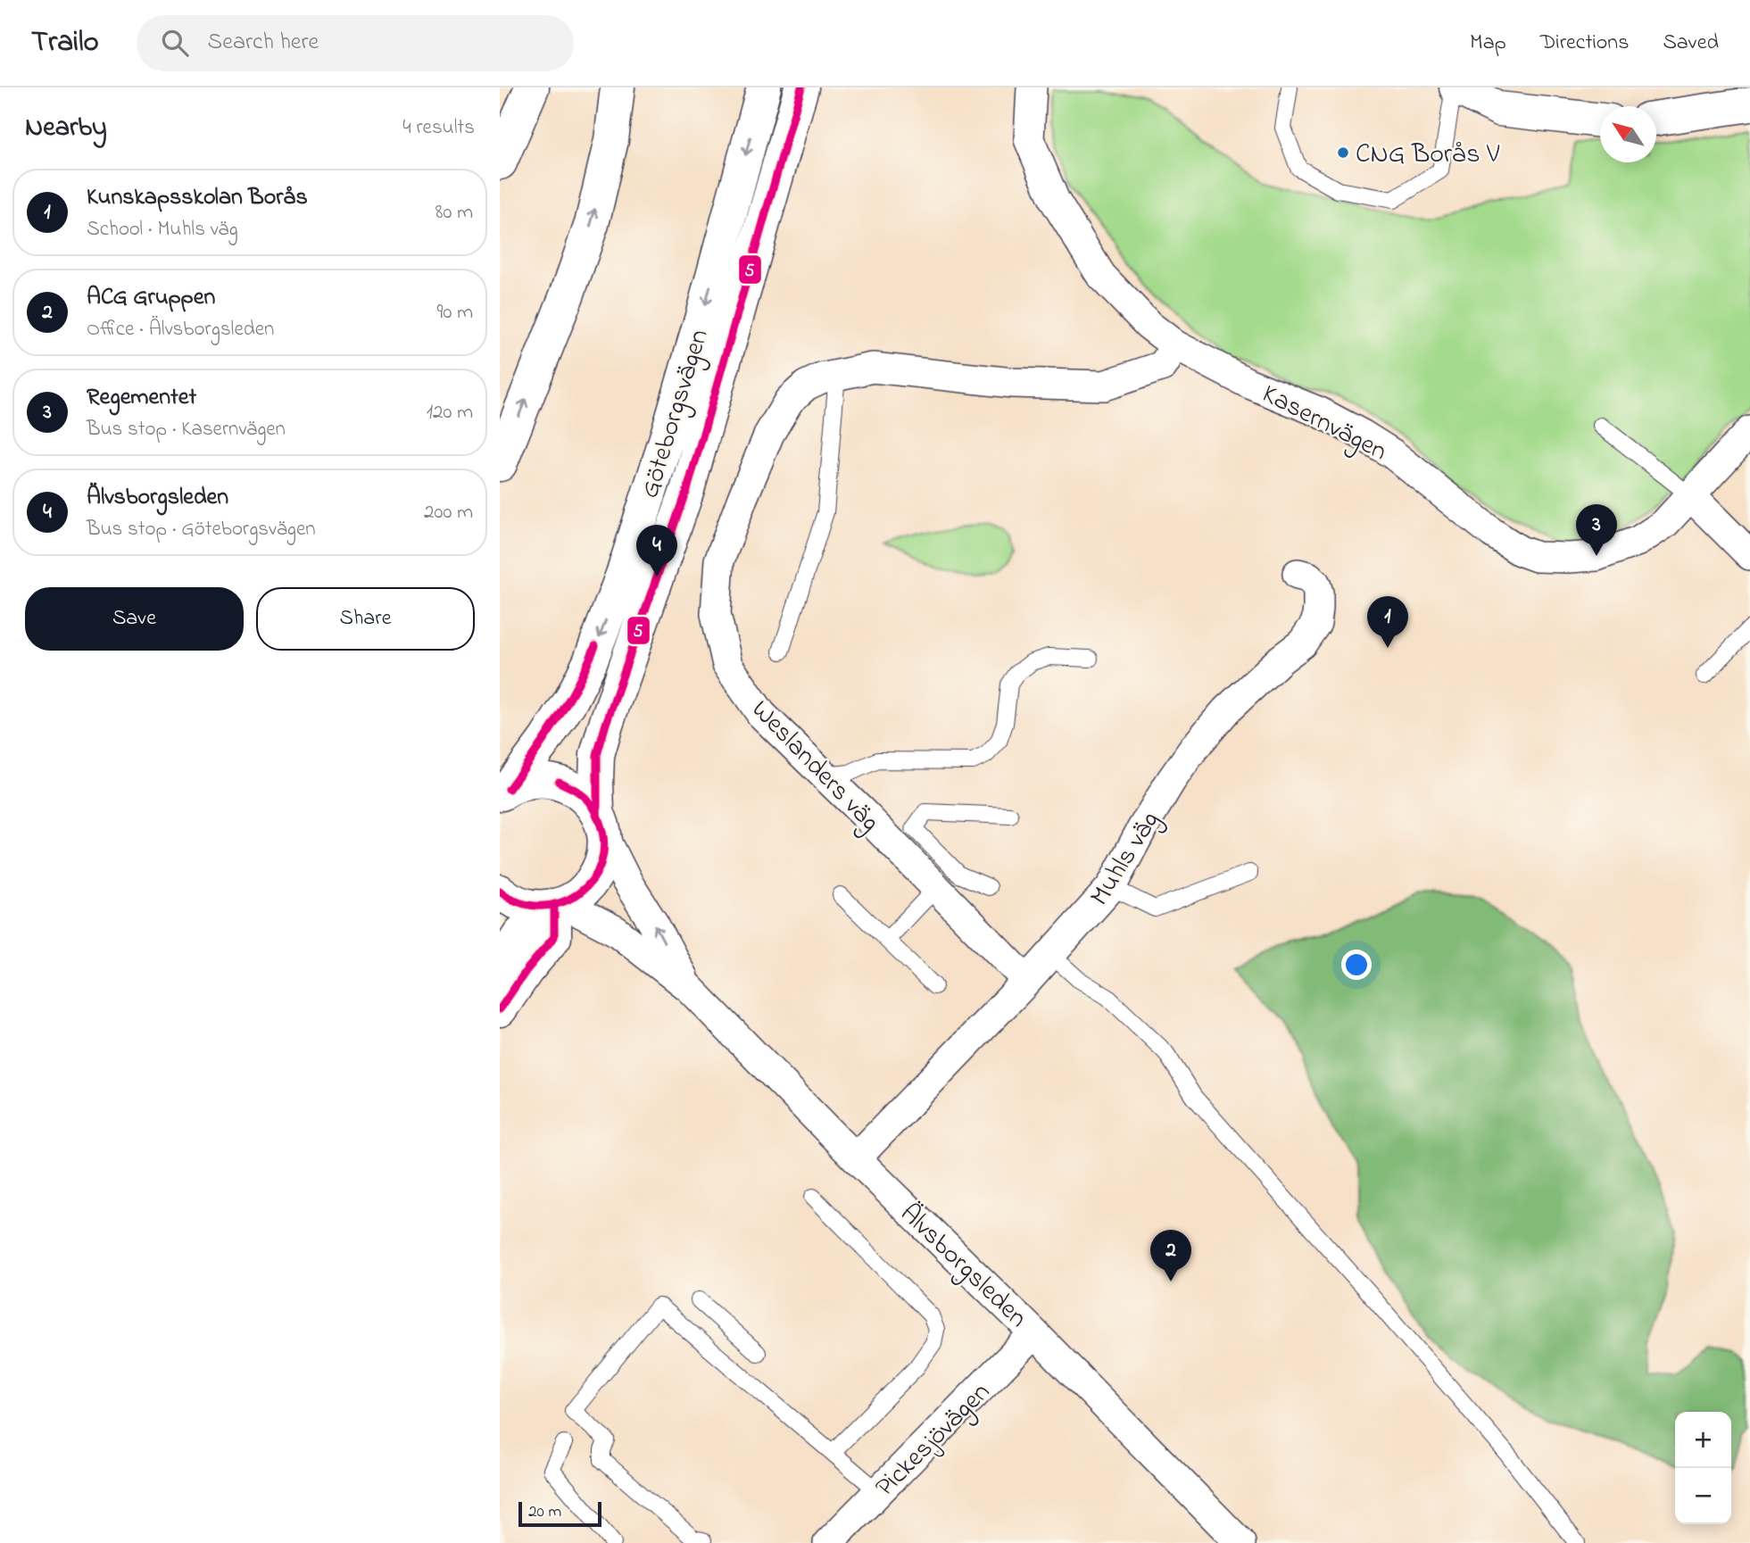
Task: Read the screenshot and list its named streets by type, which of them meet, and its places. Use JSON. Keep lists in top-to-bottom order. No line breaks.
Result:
{"streets":{"main road":["Göteborgsvägen"],"street":["Kasernvägen","Weslanders väg","Muhls väg","Älvsborgsleden","Pickesjövägen"]},"crossings":[["Göteborgsvägen","Älvsborgsleden"],["Kasernvägen","Weslanders väg"],["Weslanders väg","Muhls väg"],["Muhls väg","Älvsborgsleden"],["Älvsborgsleden","Pickesjövägen"]],"places":["CNG Borås V"],"lines":["transit line 5"],"scale_bar":"20 m","north":"top left","page":{"header":"Trailo","search":"Search here","nav":["Map","Directions","Saved"],"heading":["Nearby","4 results"],"list":[{"mark":"1","name":"Kunskapsskolan Borås","note":"School · Muhls väg","value":"80 m"},{"mark":"2","name":"ACG Gruppen","note":"Office · Älvsborgsleden","value":"90 m"},{"mark":"3","name":"Regementet","note":"Bus stop · Kasernvägen","value":"120 m"},{"mark":"4","name":"Älvsborgsleden","note":"Bus stop · Göteborgsvägen","value":"200 m"}],"pins":["3","4","1","2"],"buttons":["Save","Share"],"map_buttons":["+","−"],"scale":"20 m"}}
